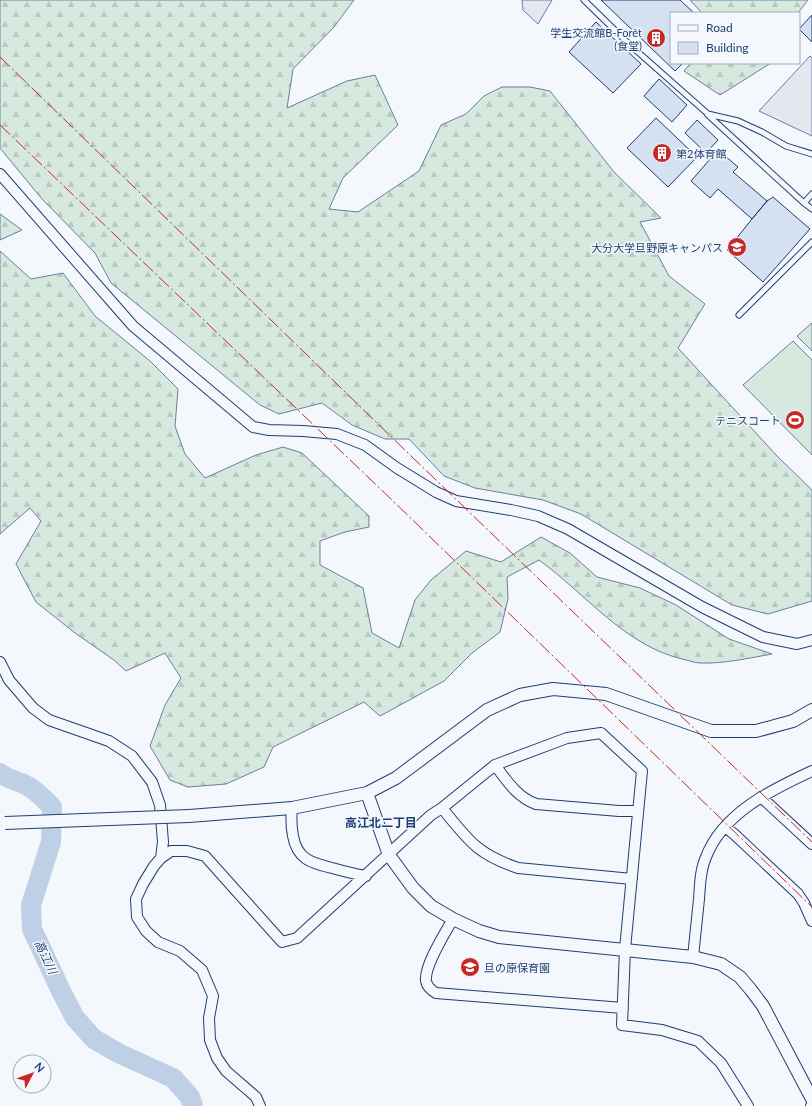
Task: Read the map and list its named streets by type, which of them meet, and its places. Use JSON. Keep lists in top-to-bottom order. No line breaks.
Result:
{"districts":["高江北二丁目"],"water":["高江川"],"places":{"building":["学生交流館B-Forêt (食堂)","第2体育館"],"school or university":["大分大学旦野原キャンパス","旦の原保育園"],"sports":["テニスコート"]},"legend":["Road","Building"],"north":"top right"}
